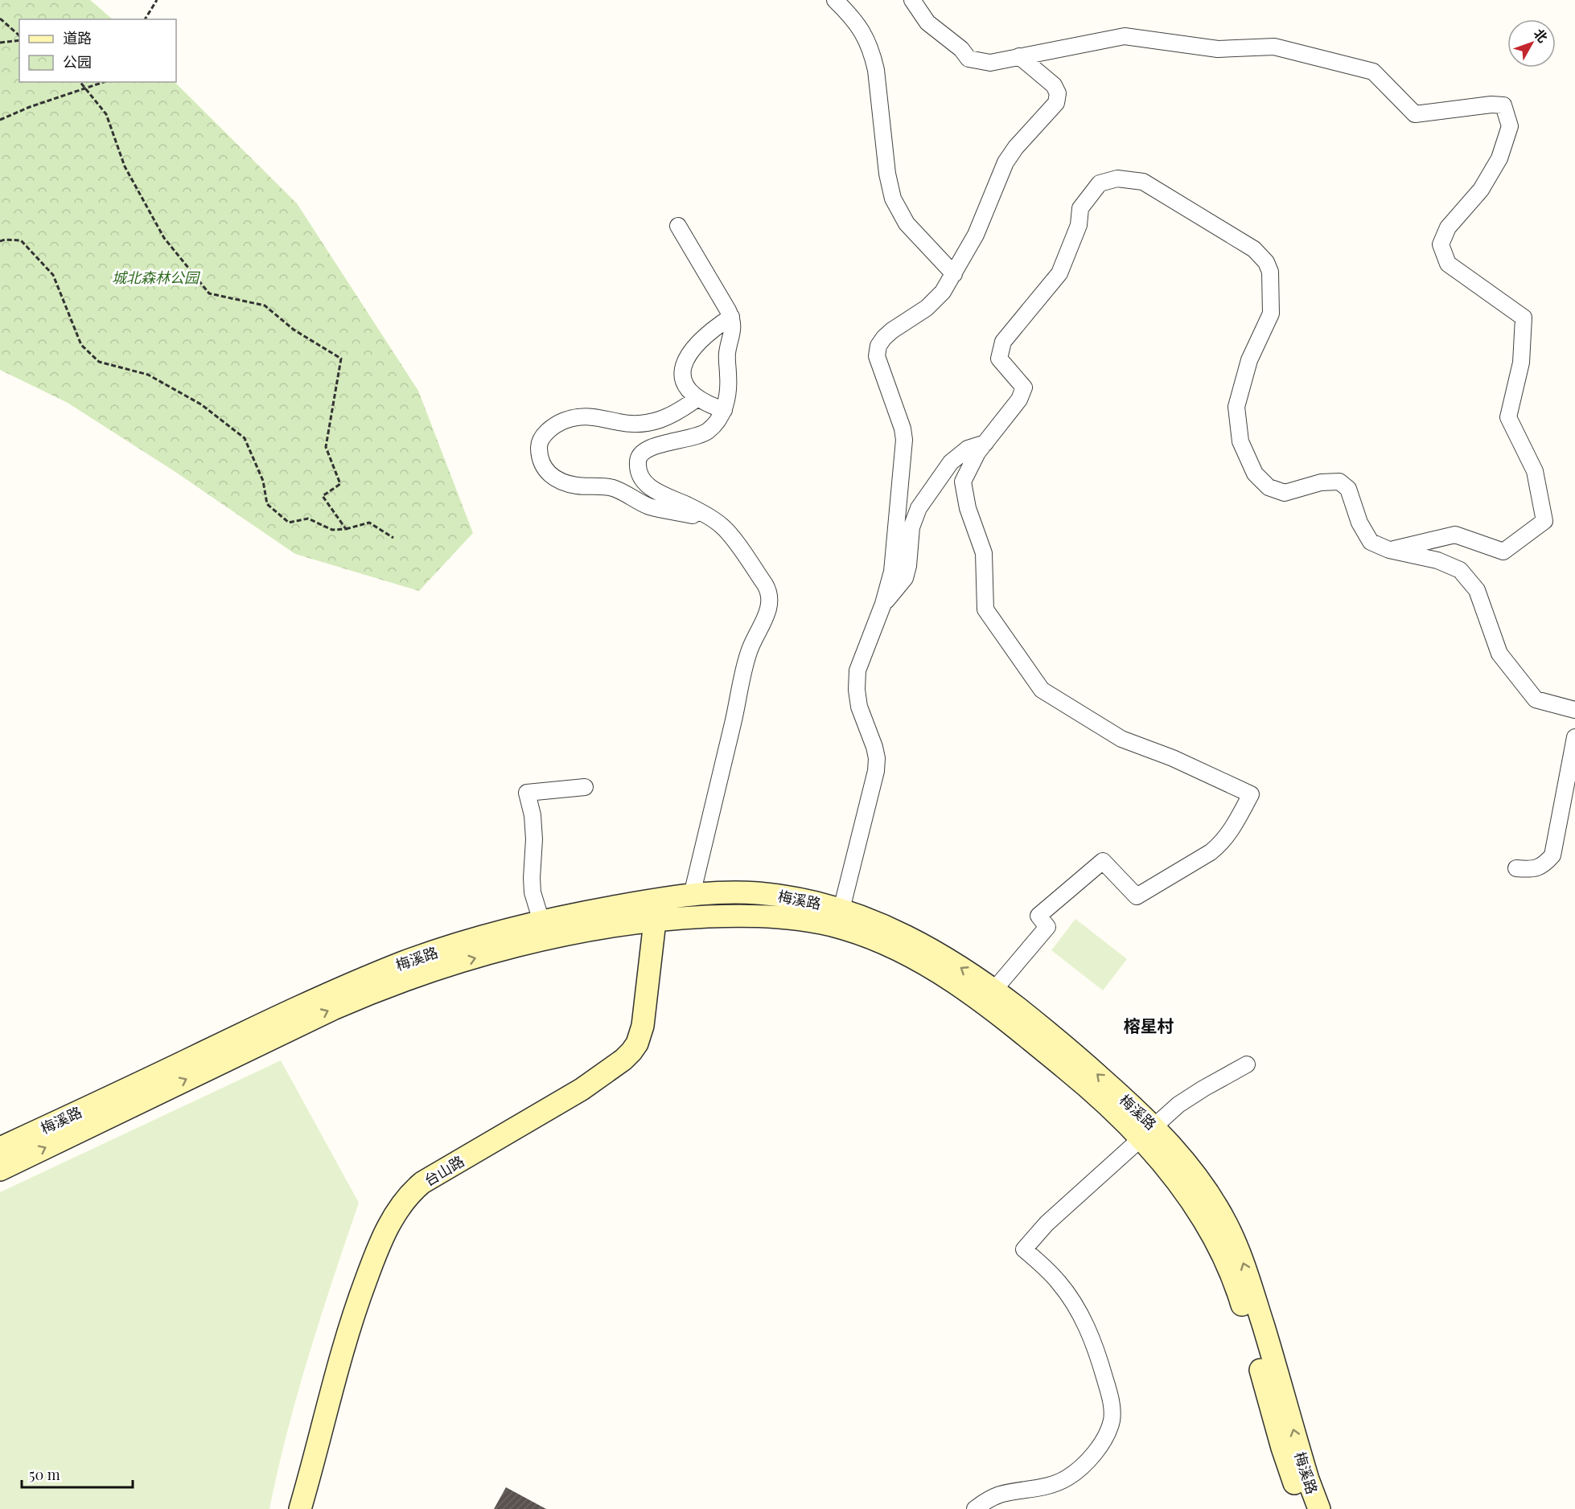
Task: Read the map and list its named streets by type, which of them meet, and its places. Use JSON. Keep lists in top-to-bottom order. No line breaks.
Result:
{"streets":{"main road":["梅溪路","台山路"]},"crossings":[["梅溪路","台山路"]],"districts":["榕星村"],"parks":["城北森林公园"],"legend":["道路","公园"],"scale_bar":"50 m","north":"top right"}
